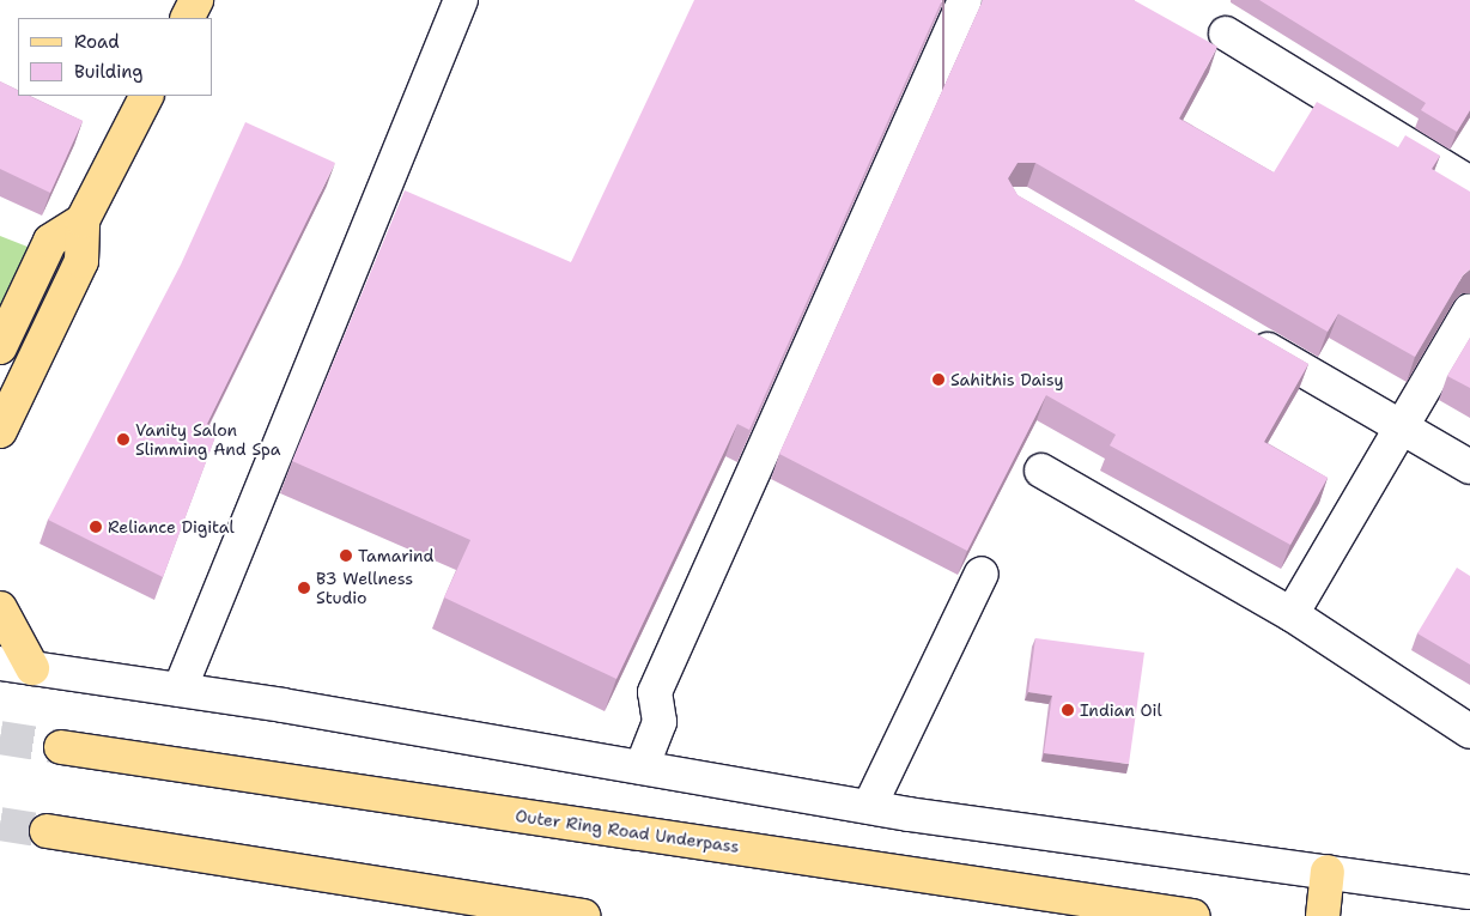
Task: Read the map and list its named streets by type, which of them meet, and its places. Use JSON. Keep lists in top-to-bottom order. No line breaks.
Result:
{"streets":{"main road":["Outer Ring Road Underpass"]},"places":["Sahithis Daisy","Vanity Salon Slimming And Spa","Reliance Digital","Tamarind","B3 Wellness Studio","Indian Oil"],"legend":["Road","Building"]}
